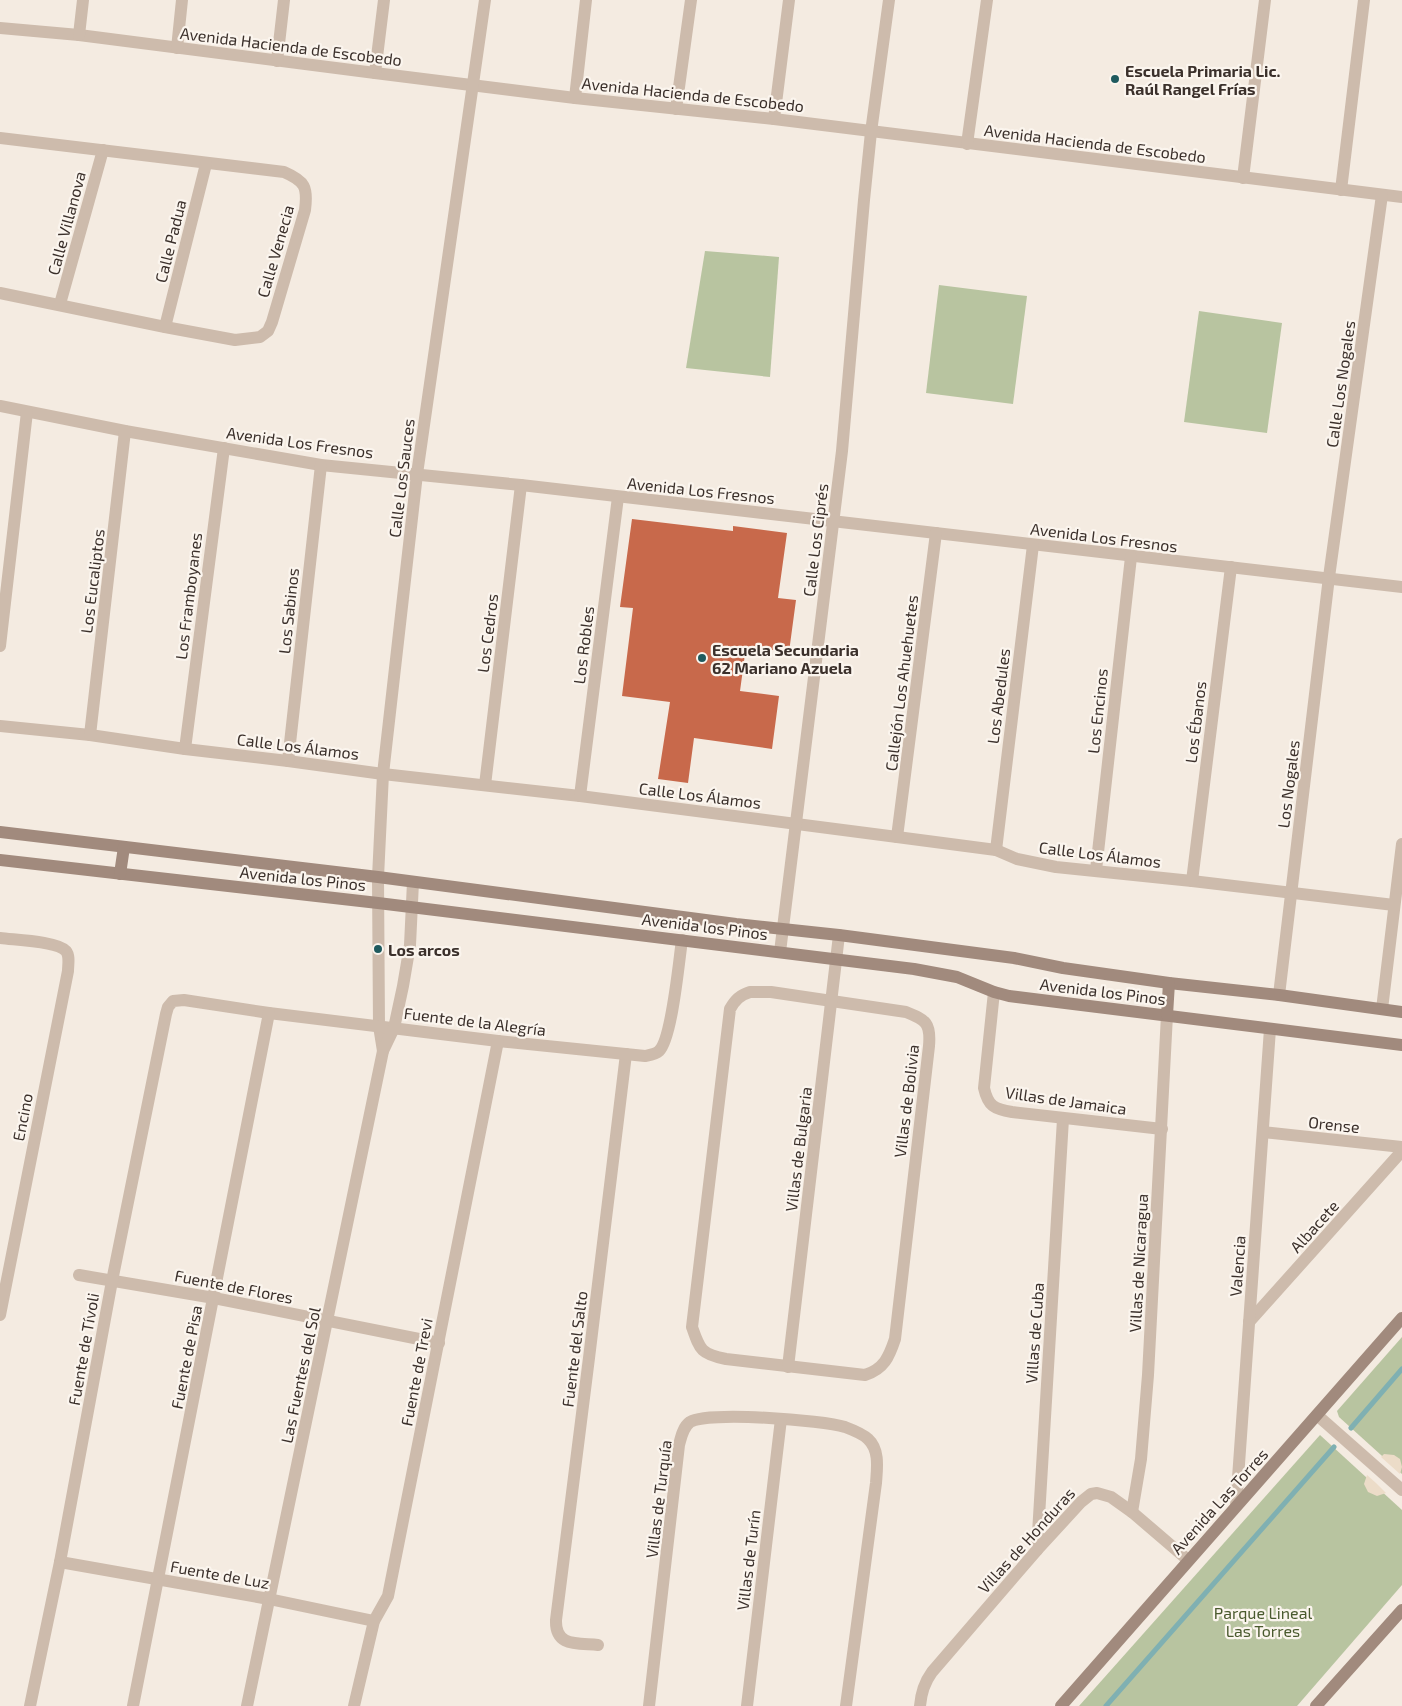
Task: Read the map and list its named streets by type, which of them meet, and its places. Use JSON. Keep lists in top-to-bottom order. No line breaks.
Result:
{"streets":{"street":["Avenida Hacienda de Escobedo","Calle Villanova","Calle Padua","Calle Venecia","Calle Los Nogales","Avenida Los Fresnos","Calle Los Sauces","Calle Los Ciprés","Los Eucaliptos","Los Framboyanes","Los Sabinos","Los Cedros","Los Robles","Callejón Los Ahuehuetes","Los Abedules","Los Encinos","Los Ébanos","Calle Los Álamos","Los Nogales","Avenida los Pinos","Fuente de la Alegría","Villas de Jamaica","Villas de Bolivia","Encino","Orense","Villas de Bulgaria","Albacete","Villas de Nicaragua","Valencia","Fuente de Flores","Villas de Cuba","Fuente de Tívoli","Fuente del Salto","Fuente de Pisa","Fuente de Trevi","Las Fuentes del Sol","Villas de Turquía","Avenida Las Torres","Villas de Honduras","Villas de Turín","Fuente de Luz"]},"crossings":[["Avenida Hacienda de Escobedo","Calle Los Nogales"],["Avenida Hacienda de Escobedo","Calle Los Sauces"],["Avenida Hacienda de Escobedo","Calle Los Ciprés"],["Calle Villanova","Calle Venecia"],["Calle Padua","Calle Venecia"],["Calle Los Nogales","Avenida Los Fresnos"],["Calle Los Nogales","Los Nogales"],["Avenida Los Fresnos","Calle Los Sauces"],["Avenida Los Fresnos","Calle Los Ciprés"],["Avenida Los Fresnos","Los Eucaliptos"],["Avenida Los Fresnos","Los Framboyanes"],["Avenida Los Fresnos","Los Sabinos"],["Avenida Los Fresnos","Los Cedros"],["Avenida Los Fresnos","Los Robles"],["Avenida Los Fresnos","Callejón Los Ahuehuetes"],["Avenida Los Fresnos","Los Abedules"],["Avenida Los Fresnos","Los Encinos"],["Avenida Los Fresnos","Los Ébanos"],["Avenida Los Fresnos","Los Nogales"],["Calle Los Sauces","Calle Los Álamos"],["Calle Los Sauces","Avenida los Pinos"],["Calle Los Sauces","Las Fuentes del Sol"],["Calle Los Ciprés","Calle Los Álamos"],["Calle Los Ciprés","Avenida los Pinos"],["Los Eucaliptos","Calle Los Álamos"],["Los Framboyanes","Calle Los Álamos"],["Los Sabinos","Calle Los Álamos"],["Los Cedros","Calle Los Álamos"],["Los Robles","Calle Los Álamos"],["Callejón Los Ahuehuetes","Calle Los Álamos"],["Los Abedules","Calle Los Álamos"],["Los Encinos","Calle Los Álamos"],["Los Ébanos","Calle Los Álamos"],["Calle Los Álamos","Los Nogales"],["Los Nogales","Avenida los Pinos"],["Avenida los Pinos","Fuente de la Alegría"],["Avenida los Pinos","Villas de Jamaica"],["Avenida los Pinos","Villas de Bulgaria"],["Avenida los Pinos","Villas de Nicaragua"],["Avenida los Pinos","Valencia"],["Avenida los Pinos","Las Fuentes del Sol"],["Fuente de la Alegría","Fuente de Tívoli"],["Fuente de la Alegría","Fuente del Salto"],["Fuente de la Alegría","Fuente de Pisa"],["Fuente de la Alegría","Fuente de Trevi"],["Fuente de la Alegría","Las Fuentes del Sol"],["Villas de Jamaica","Villas de Nicaragua"],["Villas de Jamaica","Villas de Cuba"],["Villas de Bolivia","Villas de Bulgaria"],["Orense","Valencia"],["Albacete","Valencia"],["Villas de Nicaragua","Villas de Honduras"],["Valencia","Avenida Las Torres"],["Fuente de Flores","Fuente de Tívoli"],["Fuente de Flores","Fuente de Pisa"],["Fuente de Flores","Fuente de Trevi"],["Fuente de Flores","Las Fuentes del Sol"],["Villas de Cuba","Villas de Honduras"],["Fuente de Tívoli","Fuente de Luz"],["Fuente de Pisa","Fuente de Luz"],["Fuente de Trevi","Fuente de Luz"],["Las Fuentes del Sol","Fuente de Luz"],["Villas de Turquía","Villas de Turín"],["Avenida Las Torres","Villas de Honduras"]],"parks":["Parque Lineal Las Torres"],"places":["Escuela Primaria Lic. Raúl Rangel Frías","Escuela Secundaria 62 Mariano Azuela","Los arcos"]}
